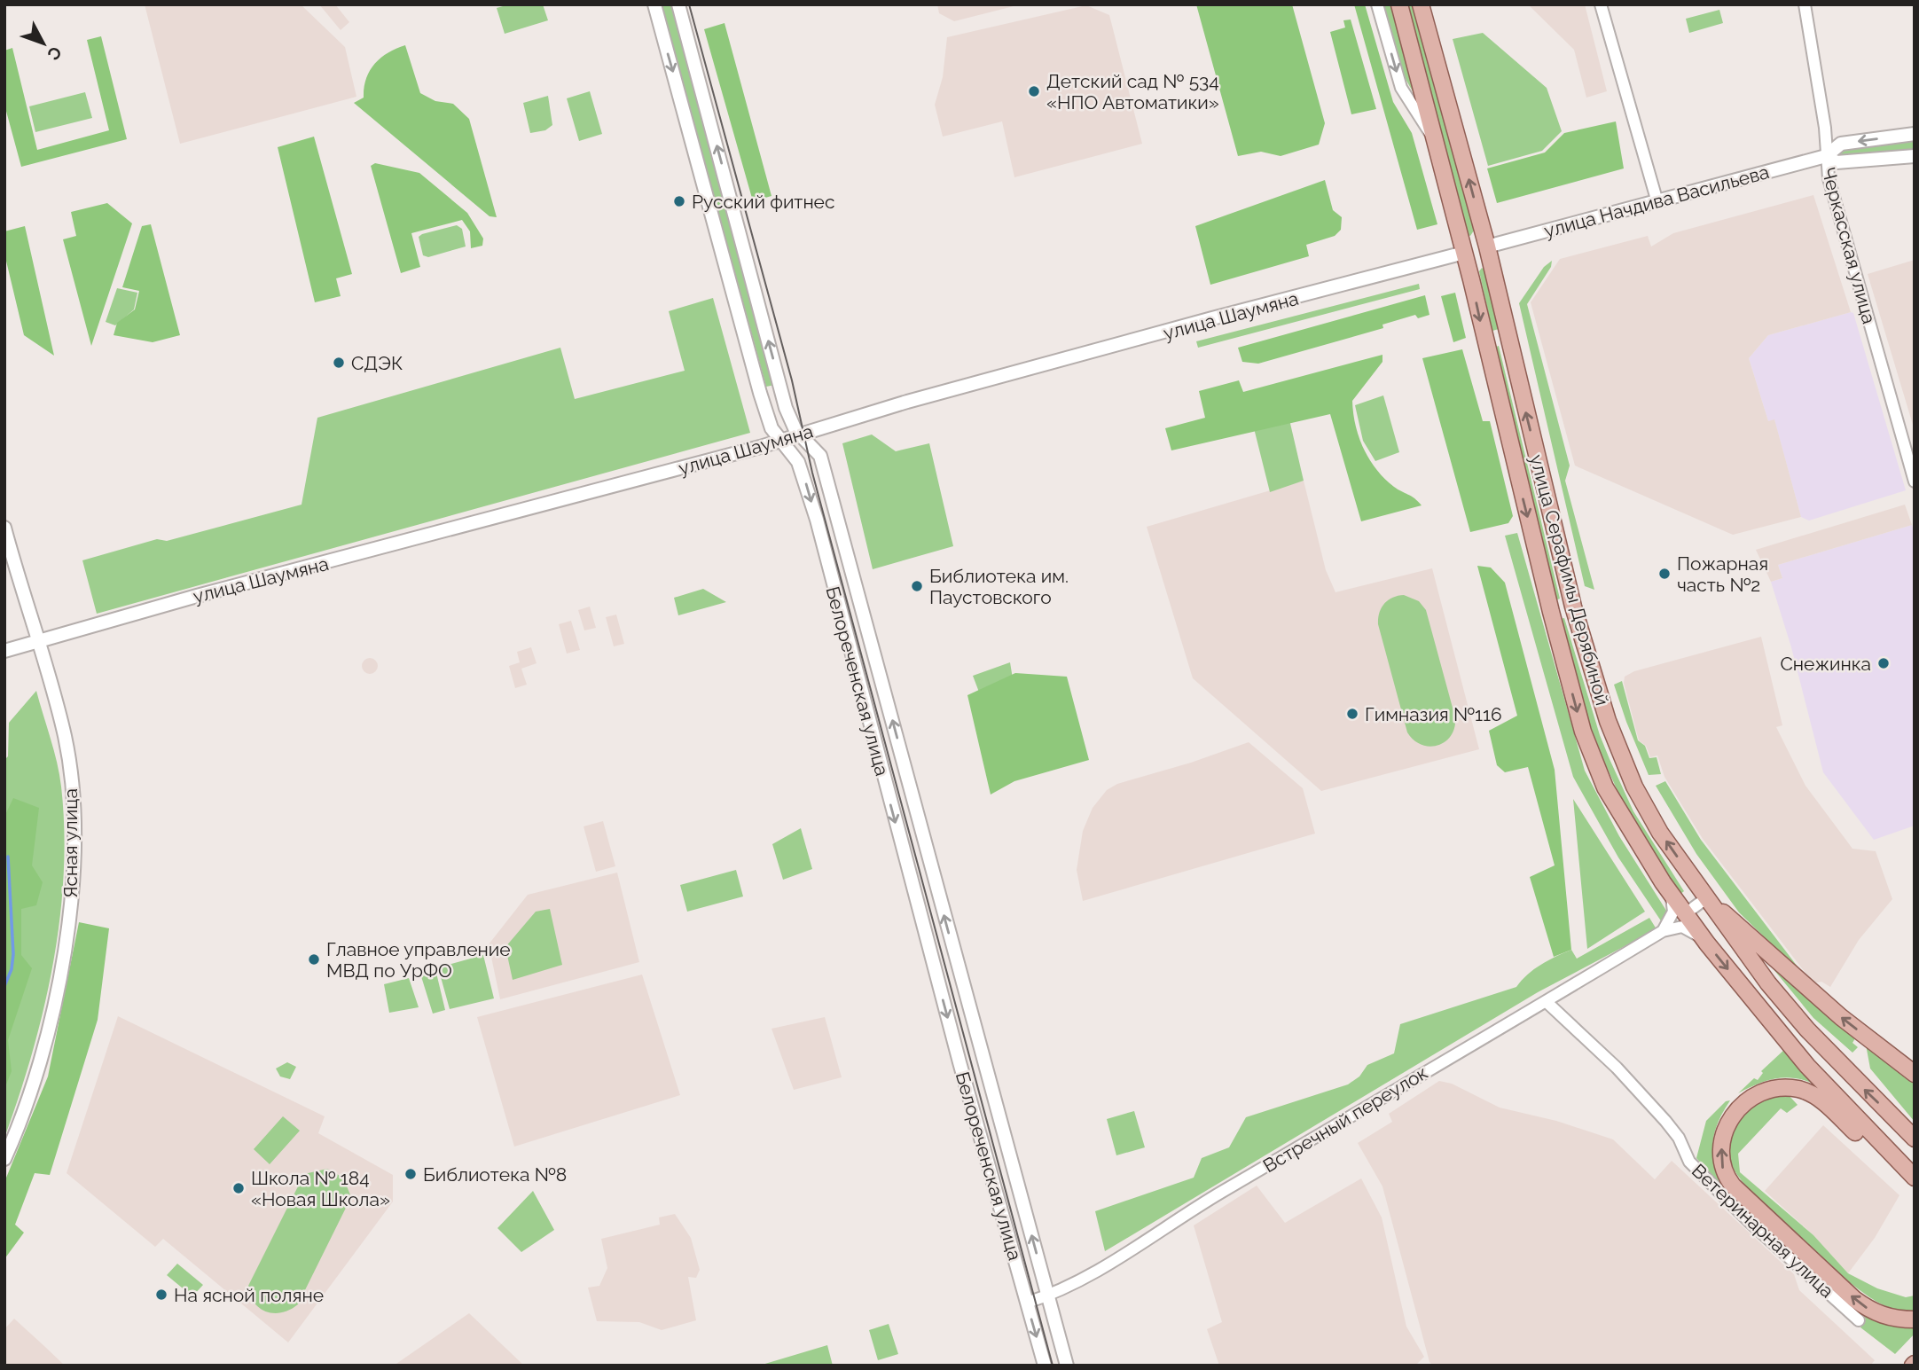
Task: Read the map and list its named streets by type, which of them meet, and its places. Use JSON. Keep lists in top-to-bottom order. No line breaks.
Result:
{"streets":{"main road":["улица Шаумяна","улица Серафимы Дерябиной"],"street":["улица Начдива Васильева","Черкасская улица","Белореченская улица","Ясная улица","Встречный переулок","Ветеринарная улица"]},"crossings":[["улица Начдива Васильева","Черкасская улица"],["улица Начдива Васильева","улица Шаумяна"],["улица Начдива Васильева","улица Серафимы Дерябиной"],["улица Шаумяна","улица Серафимы Дерябиной"],["улица Шаумяна","Белореченская улица"],["улица Шаумяна","Ясная улица"],["улица Серафимы Дерябиной","Встречный переулок"],["Белореченская улица","Встречный переулок"],["Встречный переулок","Ветеринарная улица"]],"places":["Детский сад № 534 «НПО Автоматики»","Русский фитнес","СДЭК","Пожарная часть №2","Библиотека им. Паустовского","Снежинка","Гимназия №116","Главное управление МВД по УрФО","Библиотека №8","Школа № 184 «Новая Школа»","На ясной поляне"],"north":"bottom right"}
